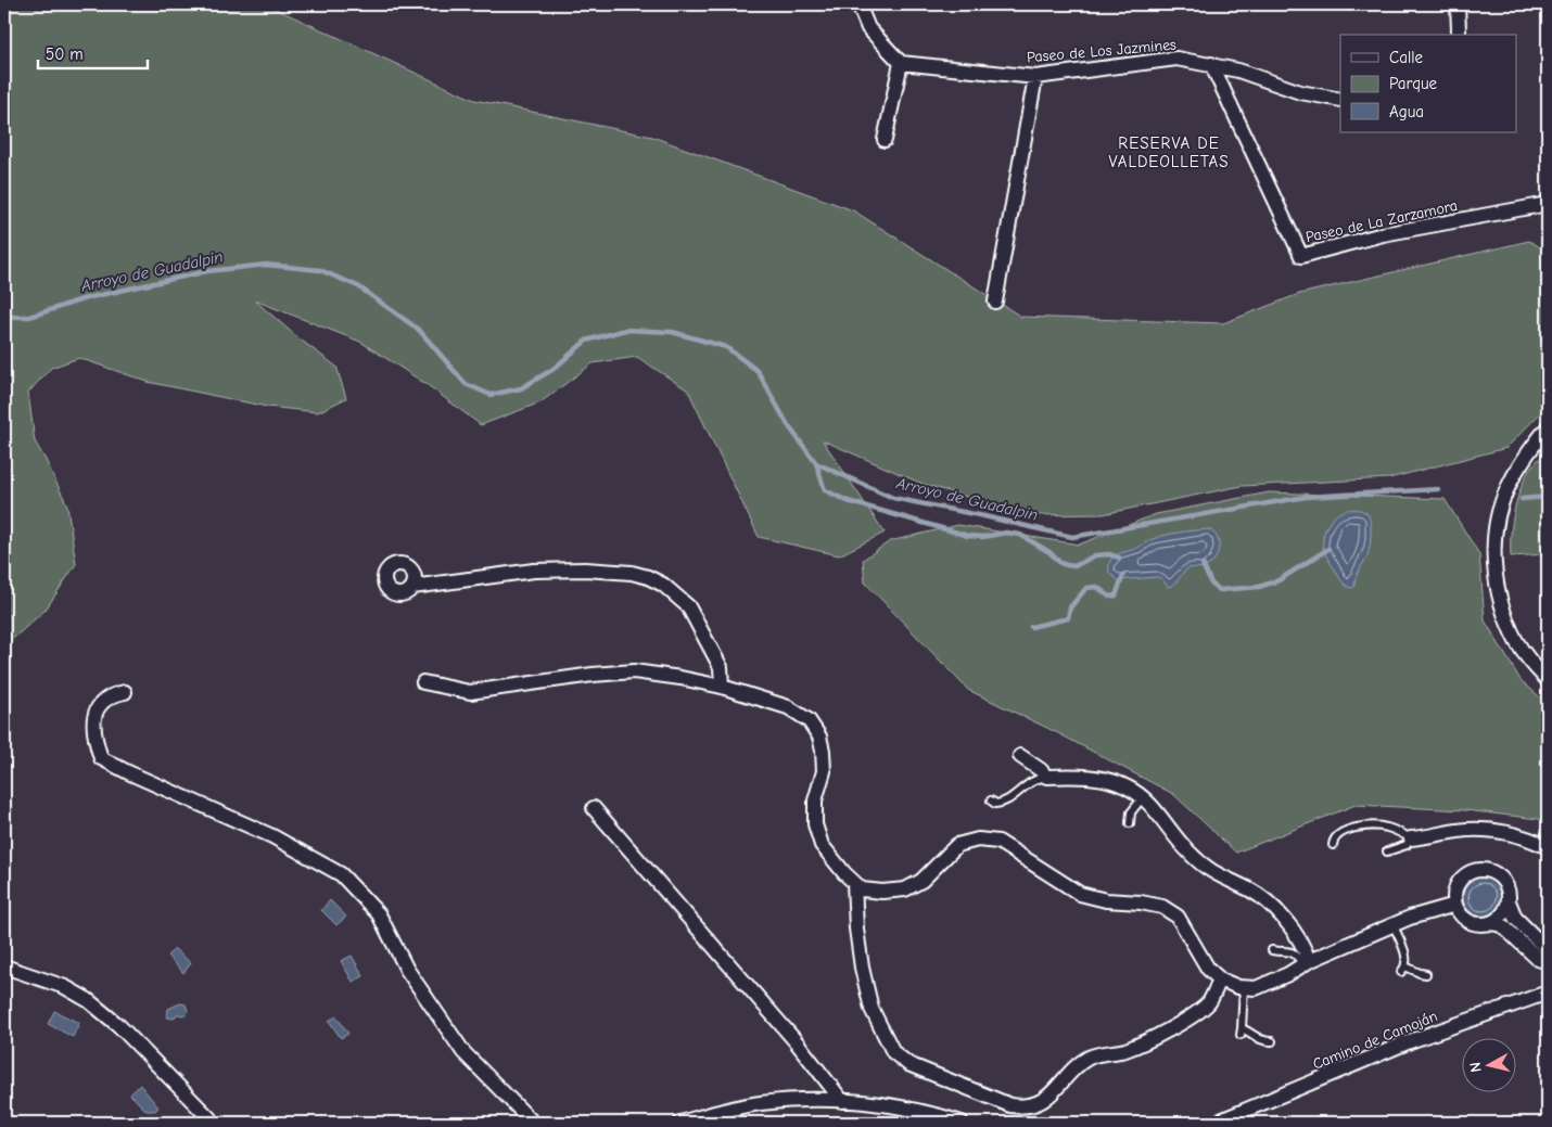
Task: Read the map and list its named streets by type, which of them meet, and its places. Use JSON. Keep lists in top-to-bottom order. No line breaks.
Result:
{"streets":{"street":["Paseo de Los Jazmines","Paseo de La Zarzamora","Camino de Camoján"]},"crossings":[["Paseo de Los Jazmines","Paseo de La Zarzamora"]],"districts":["RESERVA DE VALDEOLLETAS"],"water":["Arroyo de Guadalpin"],"legend":["Calle","Parque","Agua"],"scale_bar":"50 m","north":"left"}
